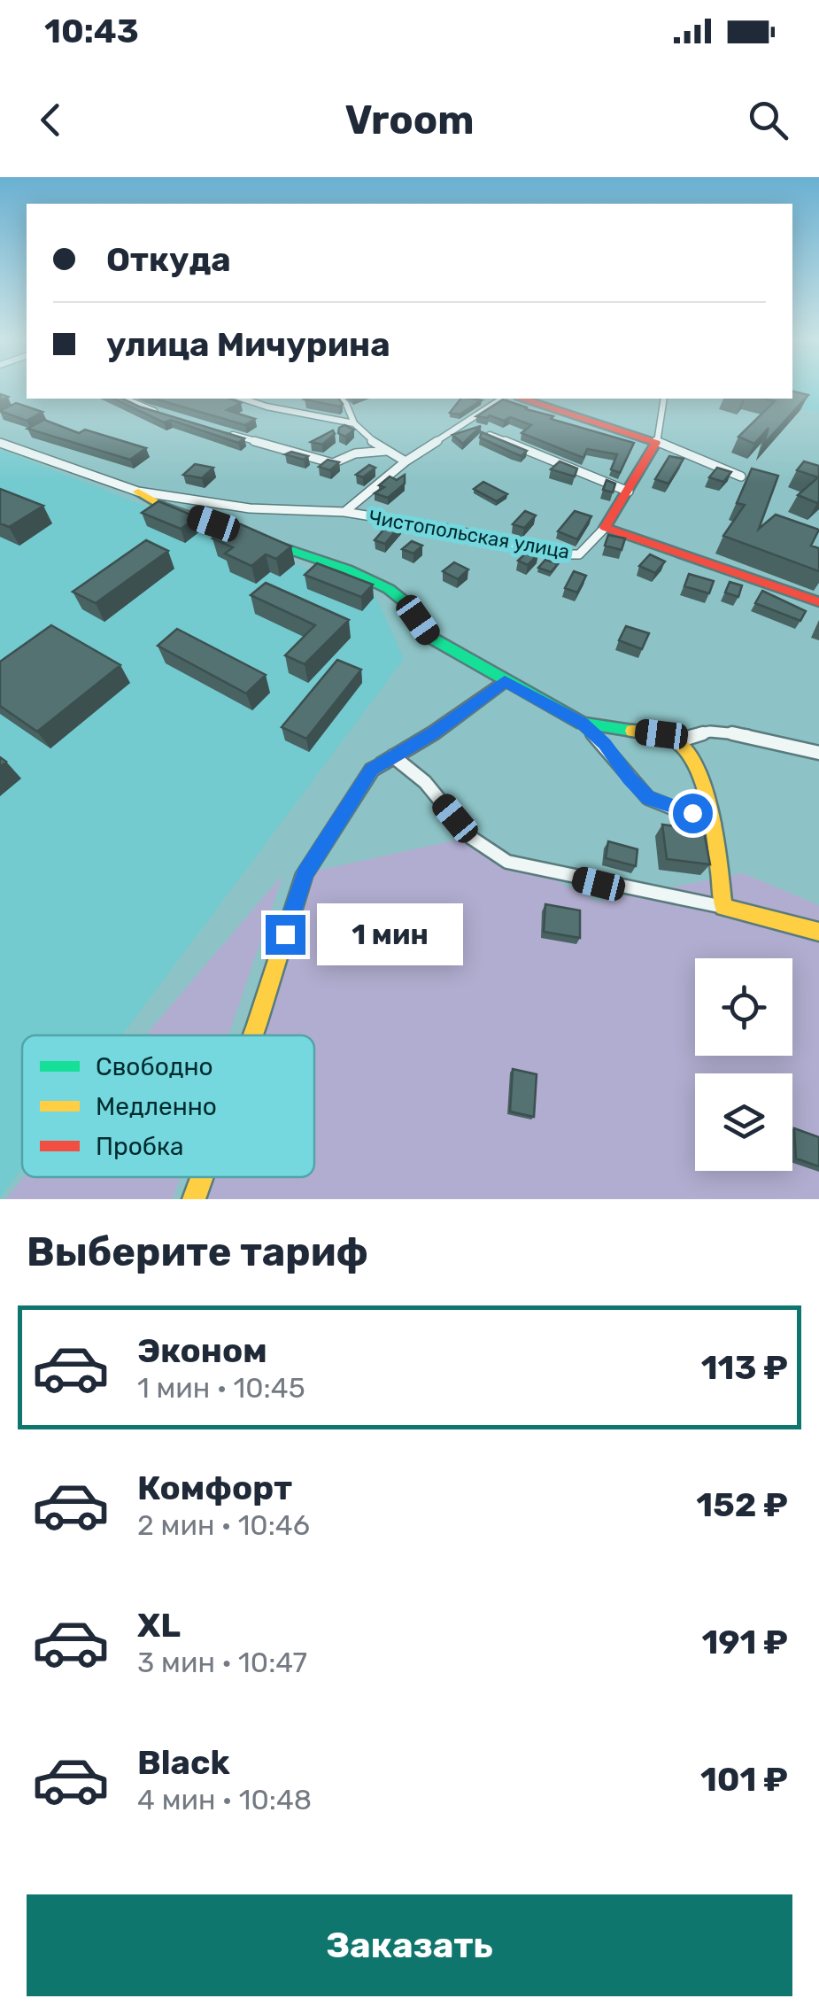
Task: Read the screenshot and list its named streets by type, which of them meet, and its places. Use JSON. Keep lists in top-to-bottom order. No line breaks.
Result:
{"streets":{"street":["Чистопольская улица"]},"legend":["Свободно","Медленно","Пробка"],"page":{"status":"10:43","header":"Vroom","banner":["Откуда","улица Мичурина"],"bubble":"1 мин","heading":"Выберите тариф","list":[{"name":"Эконом","note":"1 мин · 10:45","value":"113 ₽"},{"name":"Комфорт","note":"2 мин · 10:46","value":"152 ₽"},{"name":"XL","note":"3 мин · 10:47","value":"191 ₽"},{"name":"Black","note":"4 мин · 10:48","value":"101 ₽"}],"buttons":"Заказать"}}
